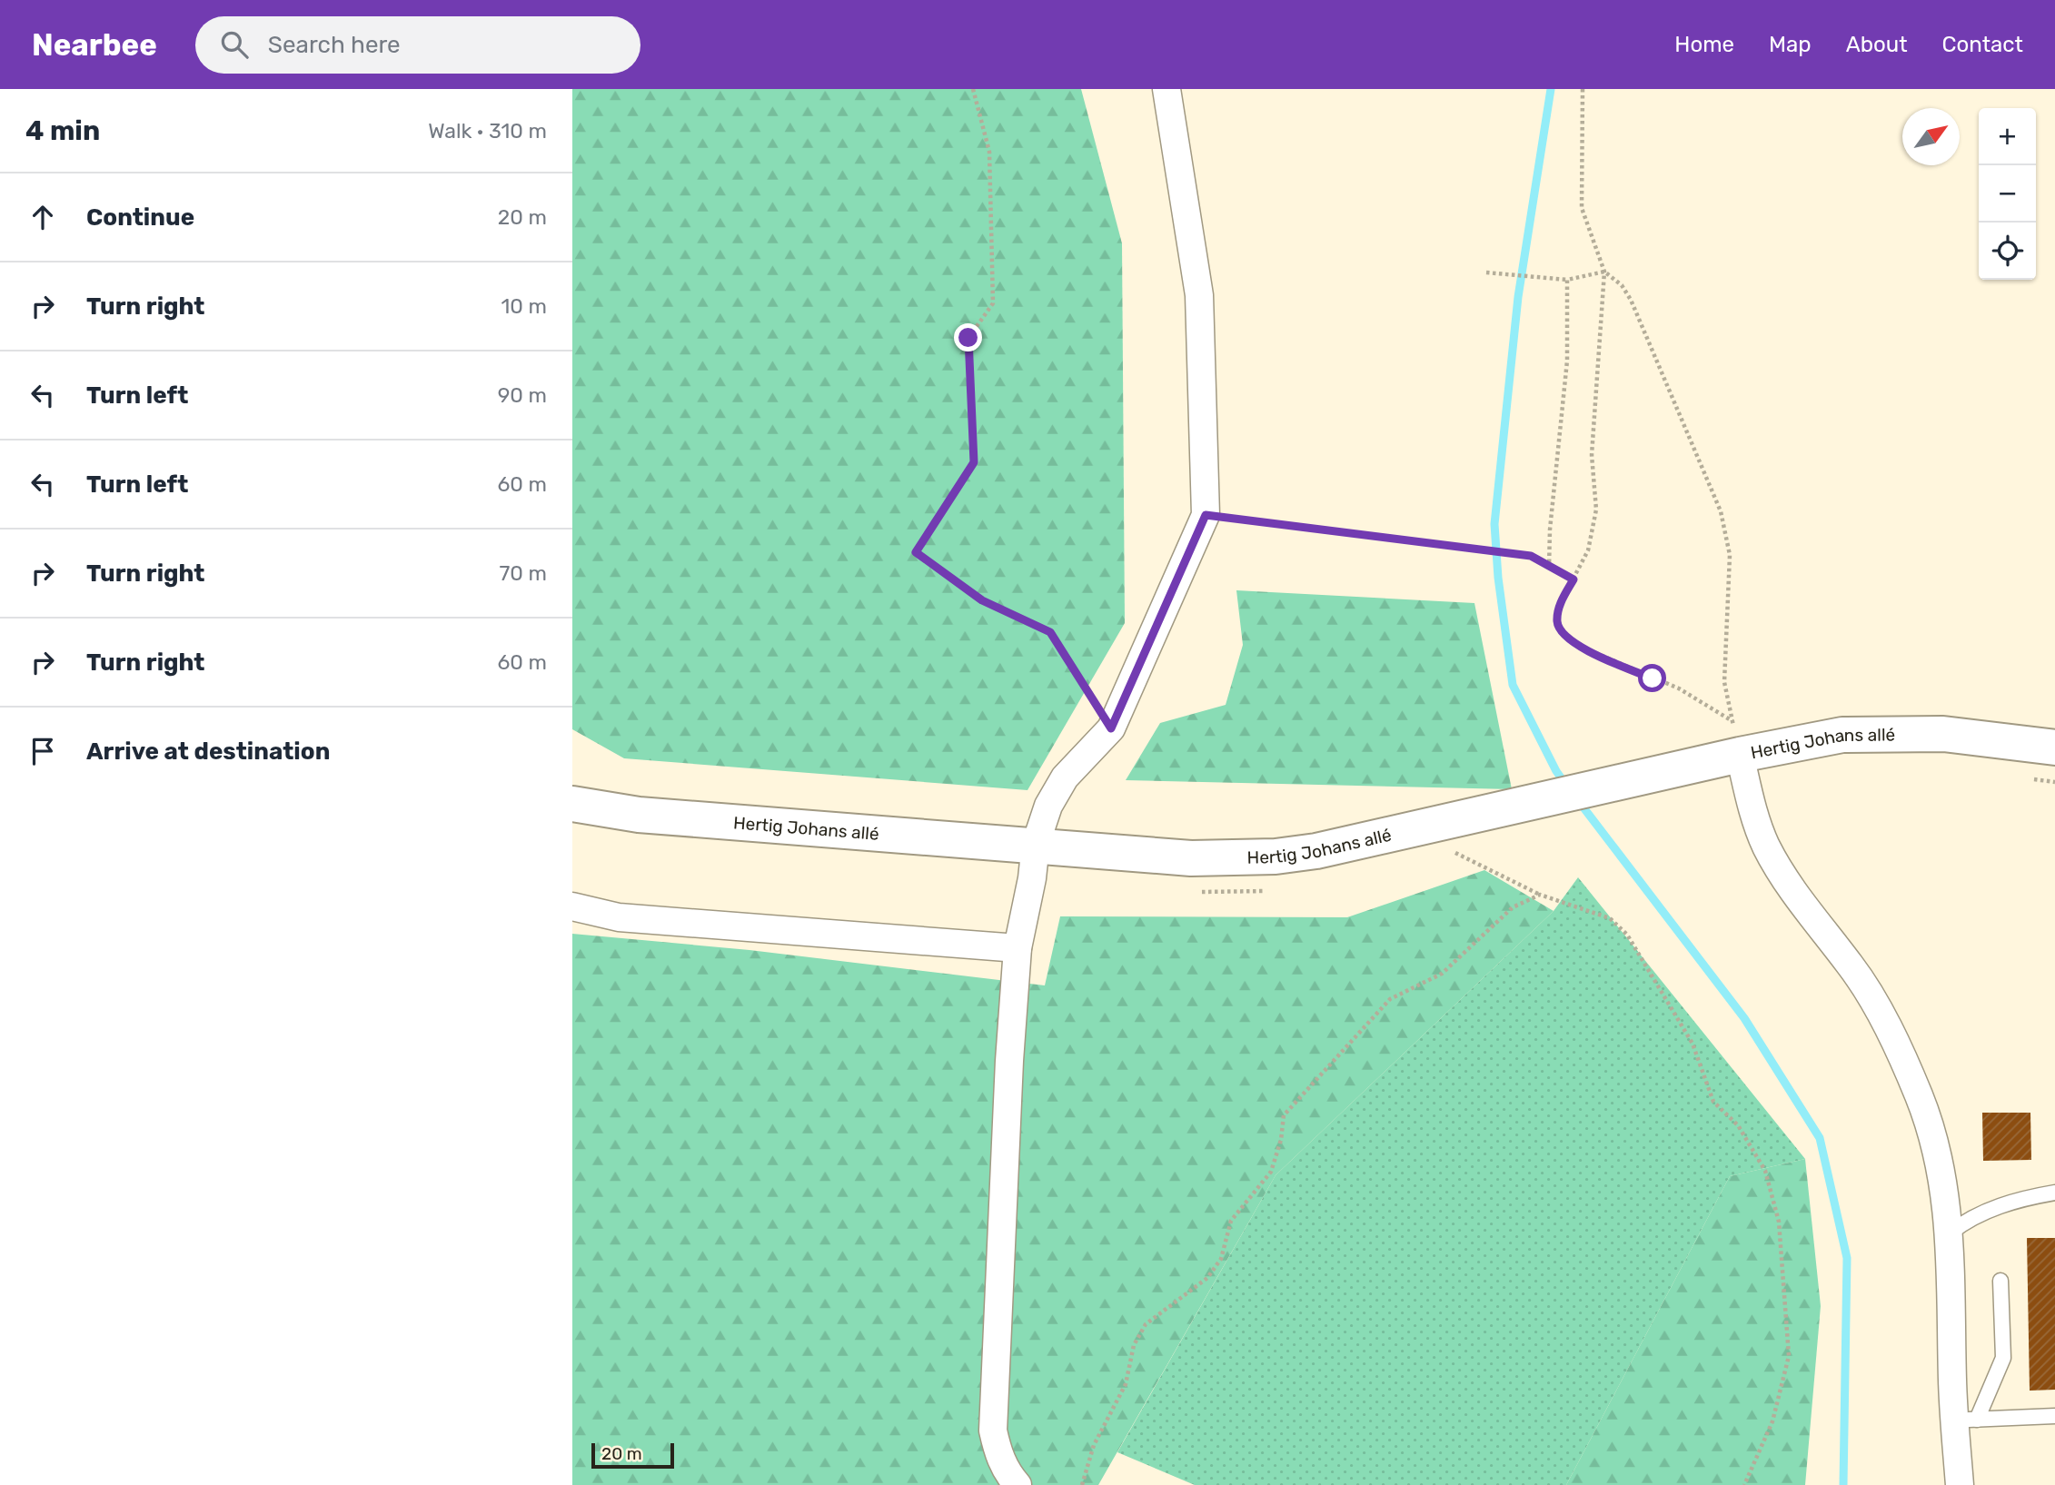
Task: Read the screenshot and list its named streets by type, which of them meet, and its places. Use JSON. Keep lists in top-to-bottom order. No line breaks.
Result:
{"streets":{"street":["Hertig Johans allé"]},"scale_bar":"20 m","north":"top right","page":{"header":"Nearbee","search":"Search here","nav":["Home","Map","About","Contact"],"heading":["4 min","Walk · 310 m"],"map_buttons":["+","−"],"list":[["Continue","20 m"],["Turn right","10 m"],["Turn left","90 m"],["Turn left","60 m"],["Turn right","70 m"],["Turn right","60 m"],"Arrive at destination"],"scale":"20 m"}}
